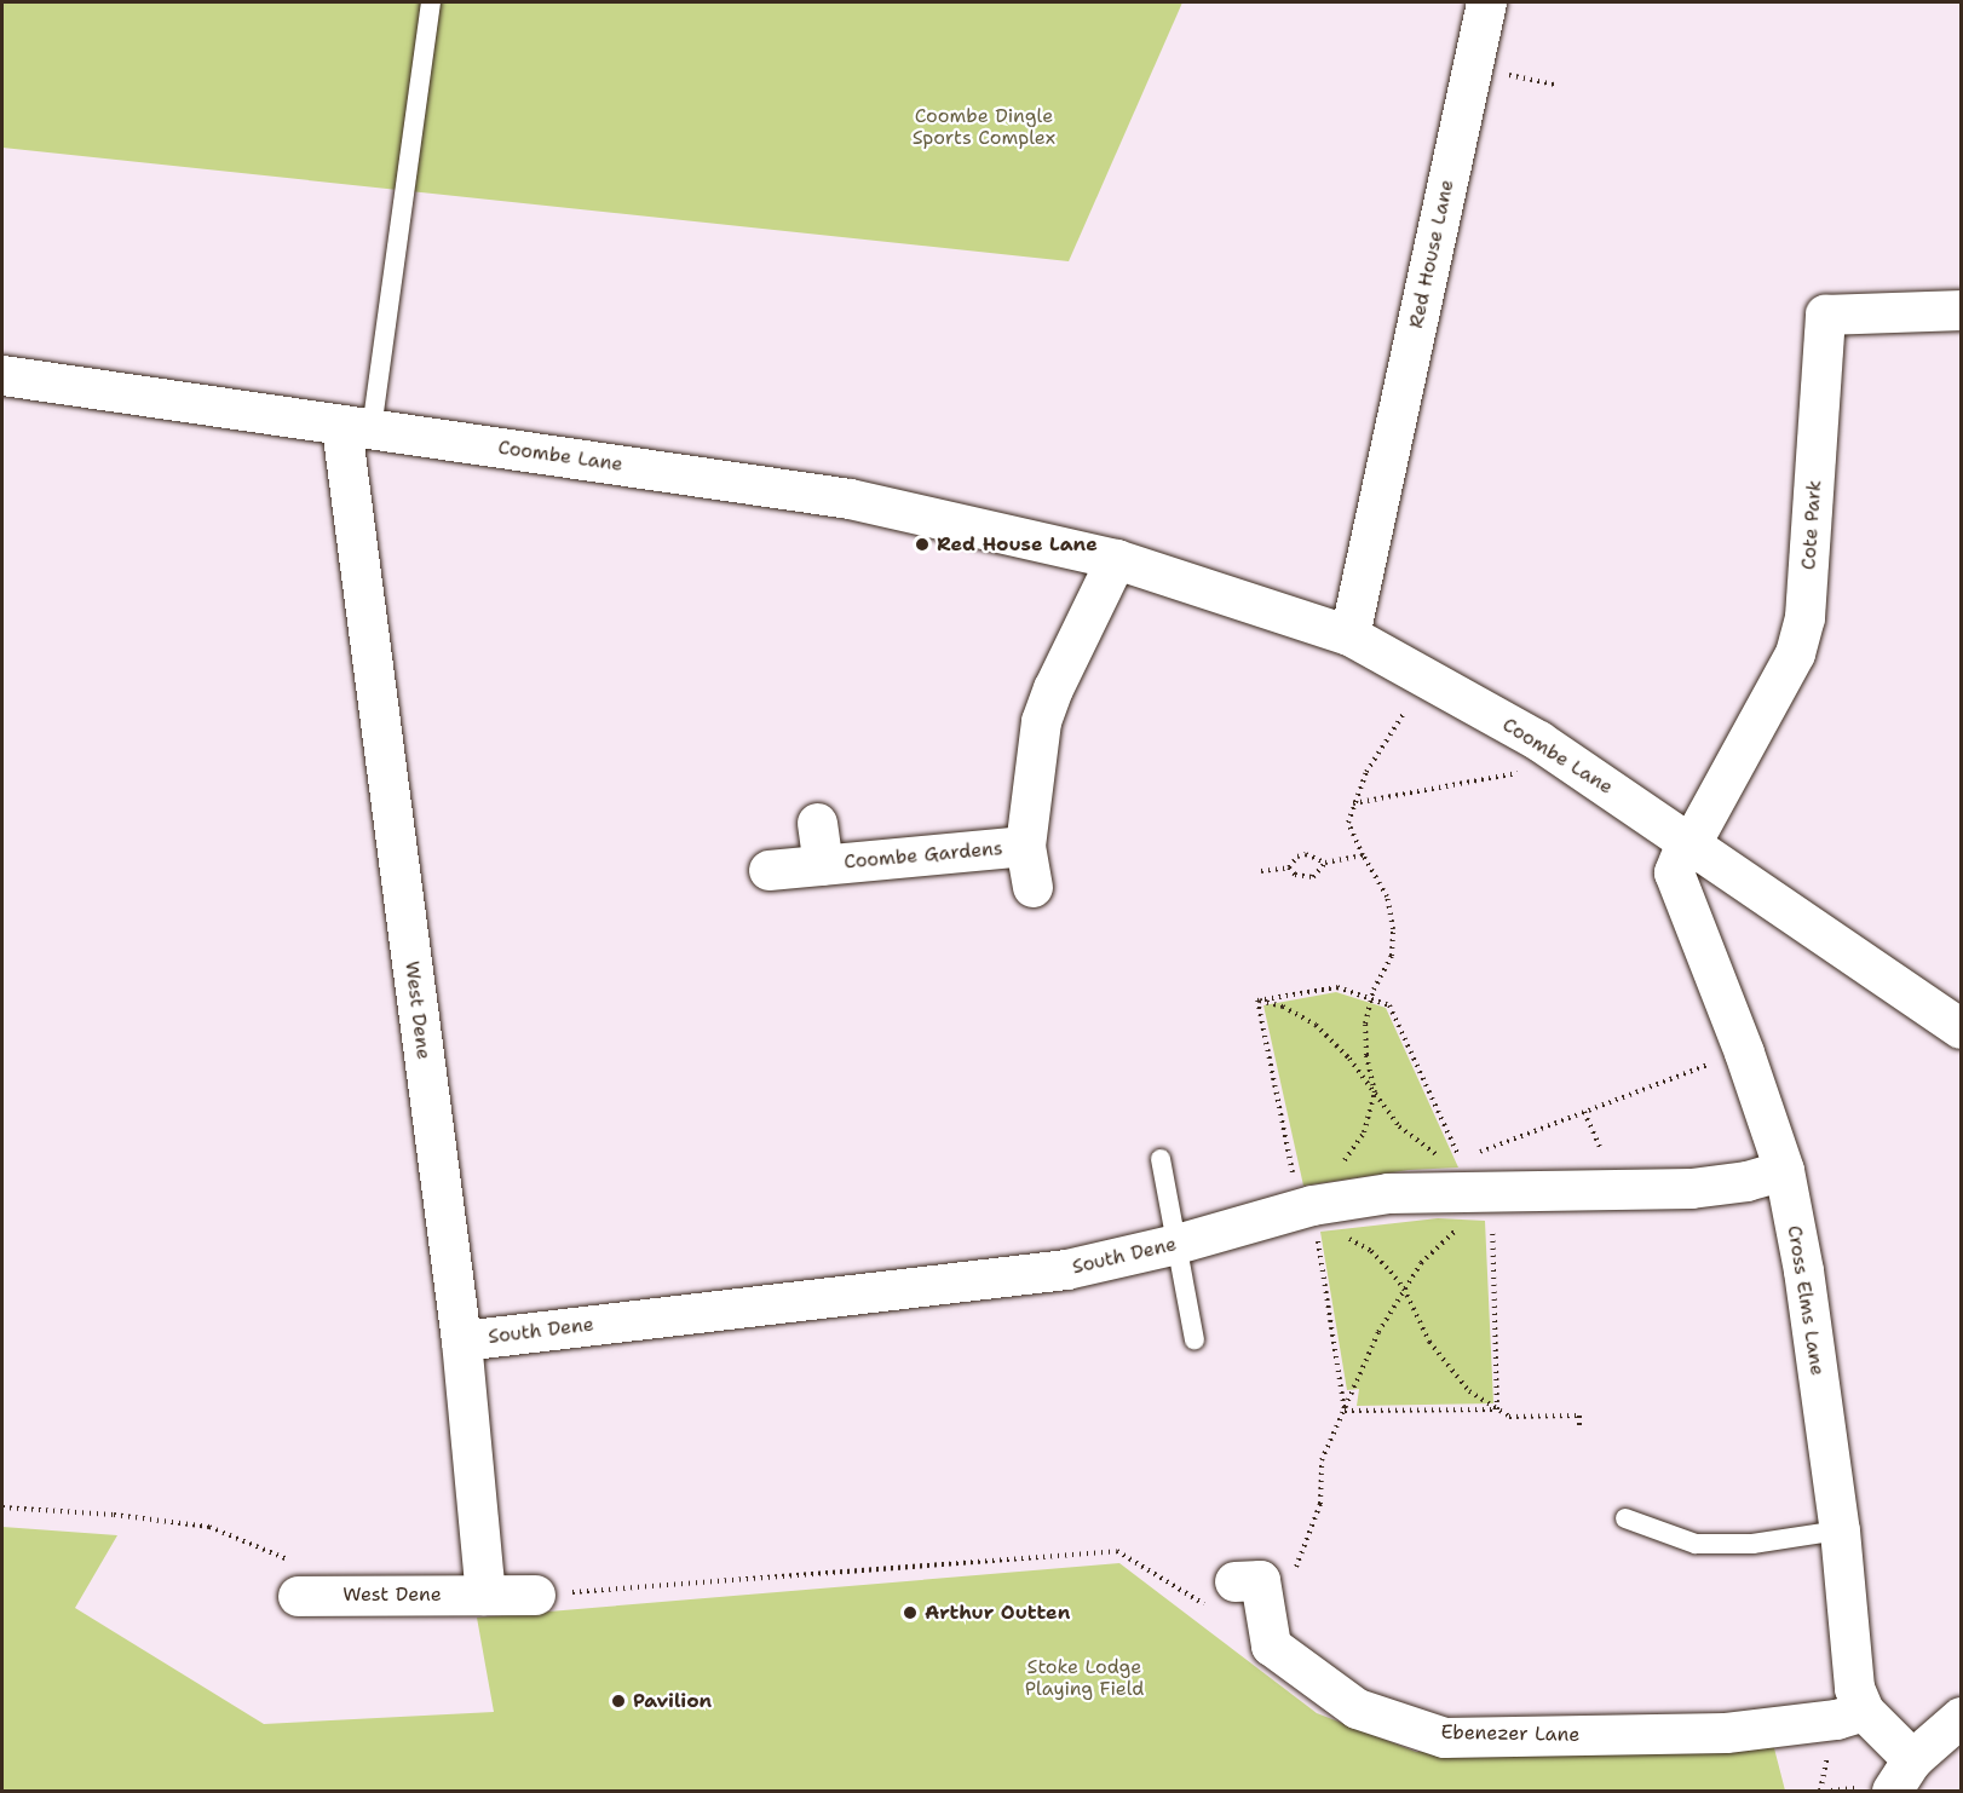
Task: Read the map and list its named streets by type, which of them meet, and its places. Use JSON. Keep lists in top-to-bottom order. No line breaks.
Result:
{"streets":{"street":["Red House Lane","Coombe Lane","Cote Park","Coombe Gardens","West Dene","South Dene","Cross Elms Lane","Ebenezer Lane"]},"crossings":[["Red House Lane","Coombe Lane"],["Coombe Lane","Cote Park"],["Coombe Lane","West Dene"],["Coombe Lane","Cross Elms Lane"],["Cote Park","Cross Elms Lane"],["West Dene","South Dene"],["South Dene","Cross Elms Lane"],["Cross Elms Lane","Ebenezer Lane"]],"parks":["Coombe Dingle Sports Complex","Stoke Lodge Playing Field"],"places":["Red House Lane","Arthur Outten","Pavilion"]}
